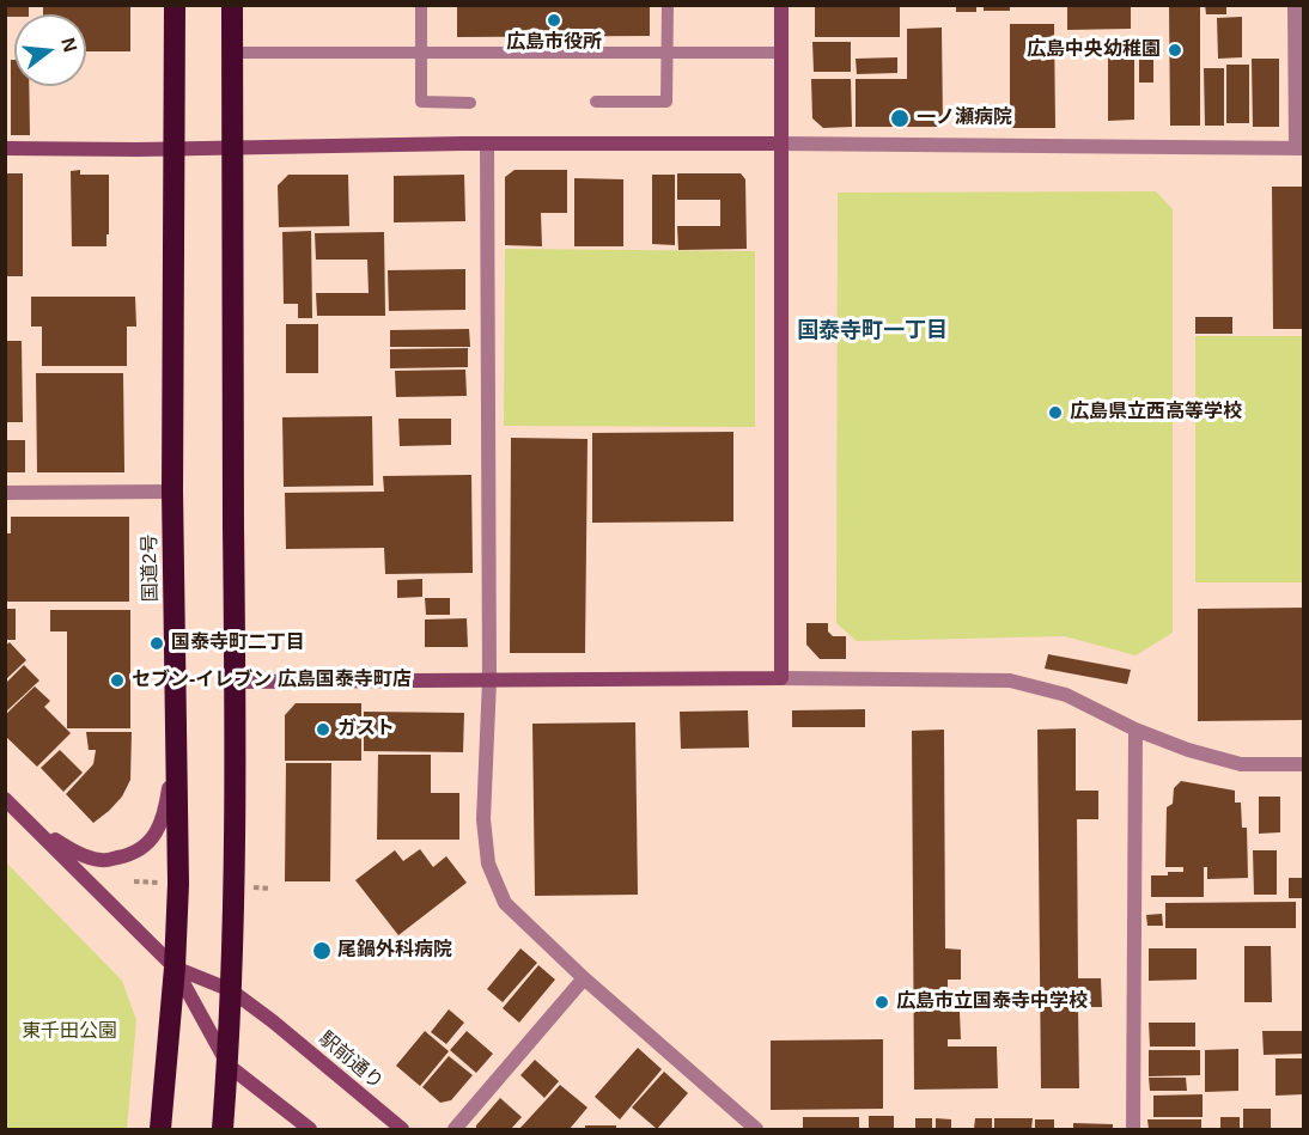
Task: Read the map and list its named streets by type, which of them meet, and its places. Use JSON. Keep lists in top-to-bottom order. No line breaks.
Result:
{"streets":{"highway":["国道2号"],"street":["駅前通り"]},"crossings":[["国道2号","駅前通り"]],"districts":["国泰寺町一丁目"],"parks":["東千田公園"],"places":["広島市役所","広島中央幼稚園","一ノ瀬病院","広島県立西高等学校","国泰寺町二丁目","セブン-イレブン 広島国泰寺町店","ガスト","尾鍋外科病院","広島市立国泰寺中学校"],"north":"right"}
